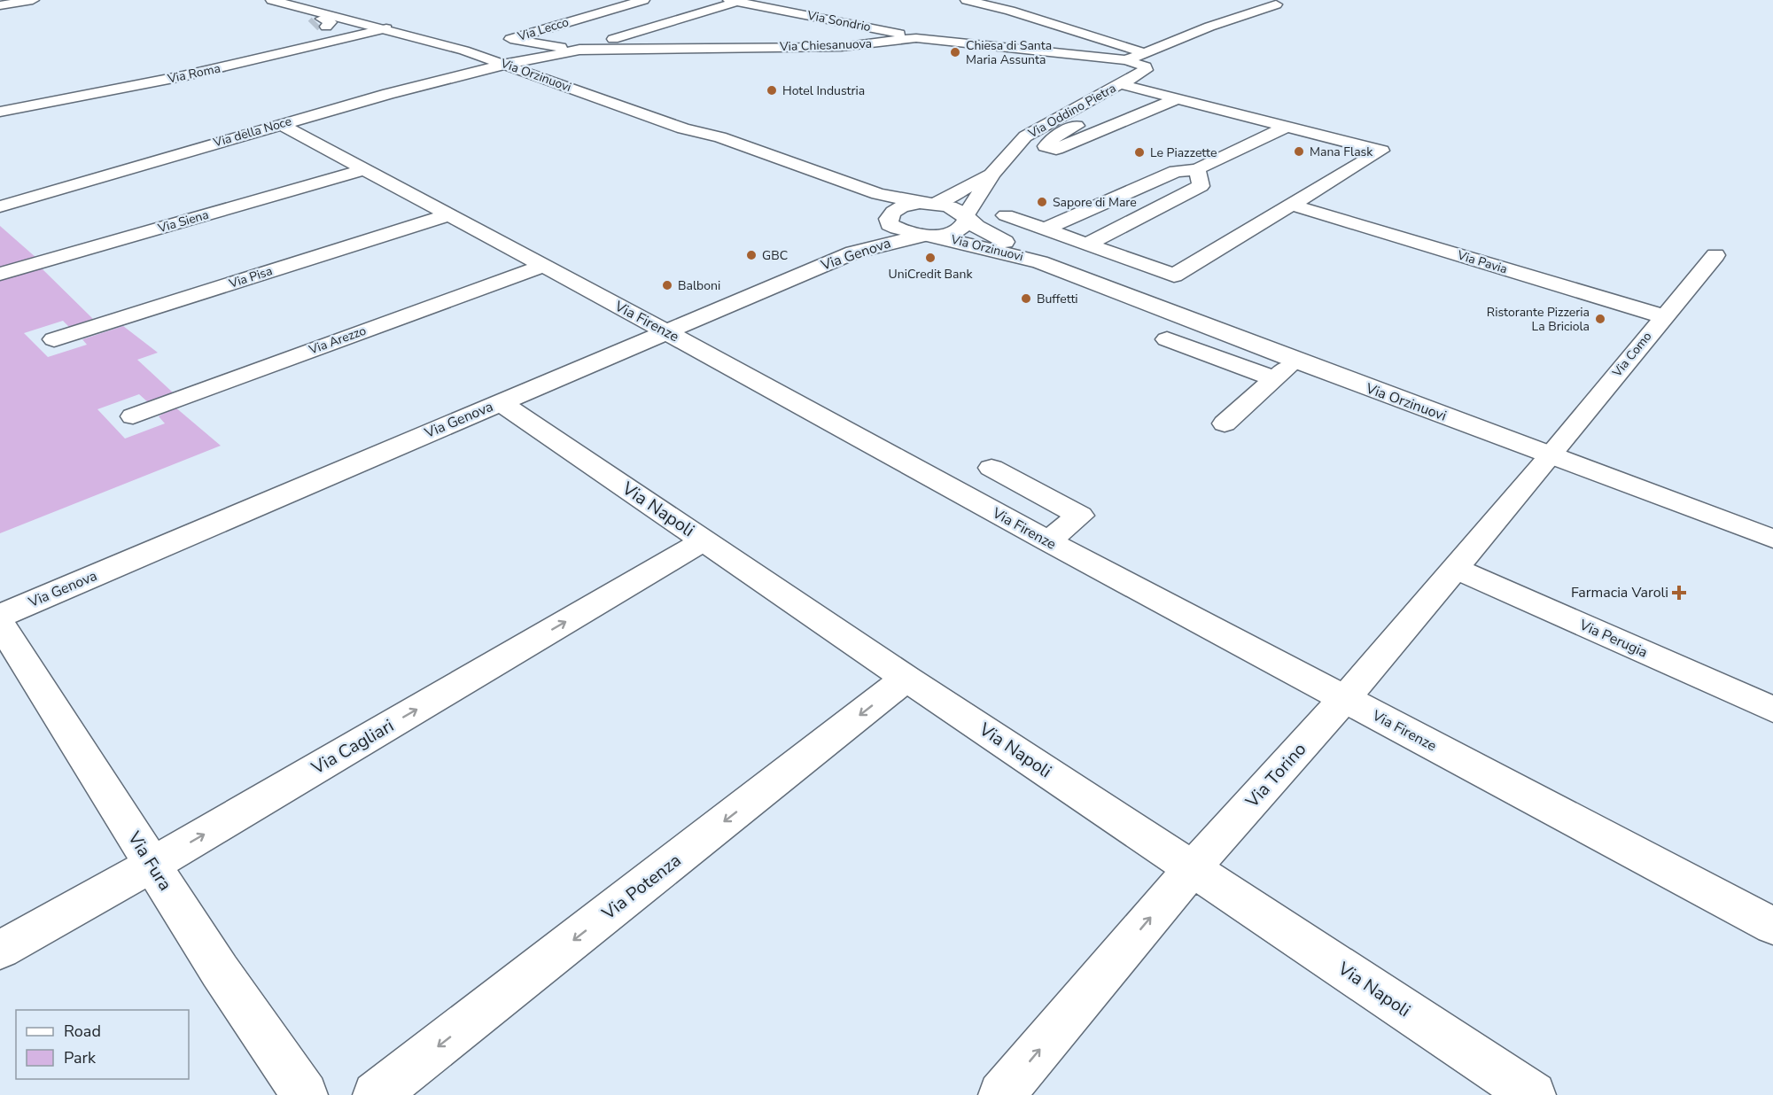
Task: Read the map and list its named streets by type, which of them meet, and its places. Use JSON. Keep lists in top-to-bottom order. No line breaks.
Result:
{"streets":{"street":["Via Sondrio","Via Lecco","Via Chiesanuova","Via Roma","Via Orzinuovi","Via Oddino Pietra","Via della Noce","Via Siena","Via Genova","Via Pavia","Via Pisa","Via Firenze","Via Arezzo","Via Como","Via Napoli","Via Perugia","Via Cagliari","Via Torino","Via Fura","Via Potenza"]},"crossings":[["Via Sondrio","Via Chiesanuova"],["Via Lecco","Via Chiesanuova"],["Via Chiesanuova","Via Orzinuovi"],["Via Chiesanuova","Via Oddino Pietra"],["Via Chiesanuova","Via della Noce"],["Via Roma","Via Orzinuovi"],["Via Orzinuovi","Via Oddino Pietra"],["Via Orzinuovi","Via della Noce"],["Via Orzinuovi","Via Genova"],["Via Orzinuovi","Via Como"],["Via Orzinuovi","Via Torino"],["Via della Noce","Via Firenze"],["Via Siena","Via Firenze"],["Via Genova","Via Firenze"],["Via Genova","Via Napoli"],["Via Pavia","Via Como"],["Via Pisa","Via Firenze"],["Via Firenze","Via Arezzo"],["Via Firenze","Via Torino"],["Via Como","Via Torino"],["Via Napoli","Via Cagliari"],["Via Napoli","Via Torino"],["Via Napoli","Via Potenza"],["Via Perugia","Via Torino"],["Via Cagliari","Via Fura"]],"one_way":["Via Cagliari","Via Torino","Via Potenza"],"places":{"other":["Chiesa di Santa Maria Assunta","Hotel Industria","Mana Flask","Le Piazzette","Sapore di Mare","GBC","UniCredit Bank","Balboni","Buffetti","Ristorante Pizzeria La Briciola"],"health":["Farmacia Varoli"]},"legend":["Road","Park"]}
